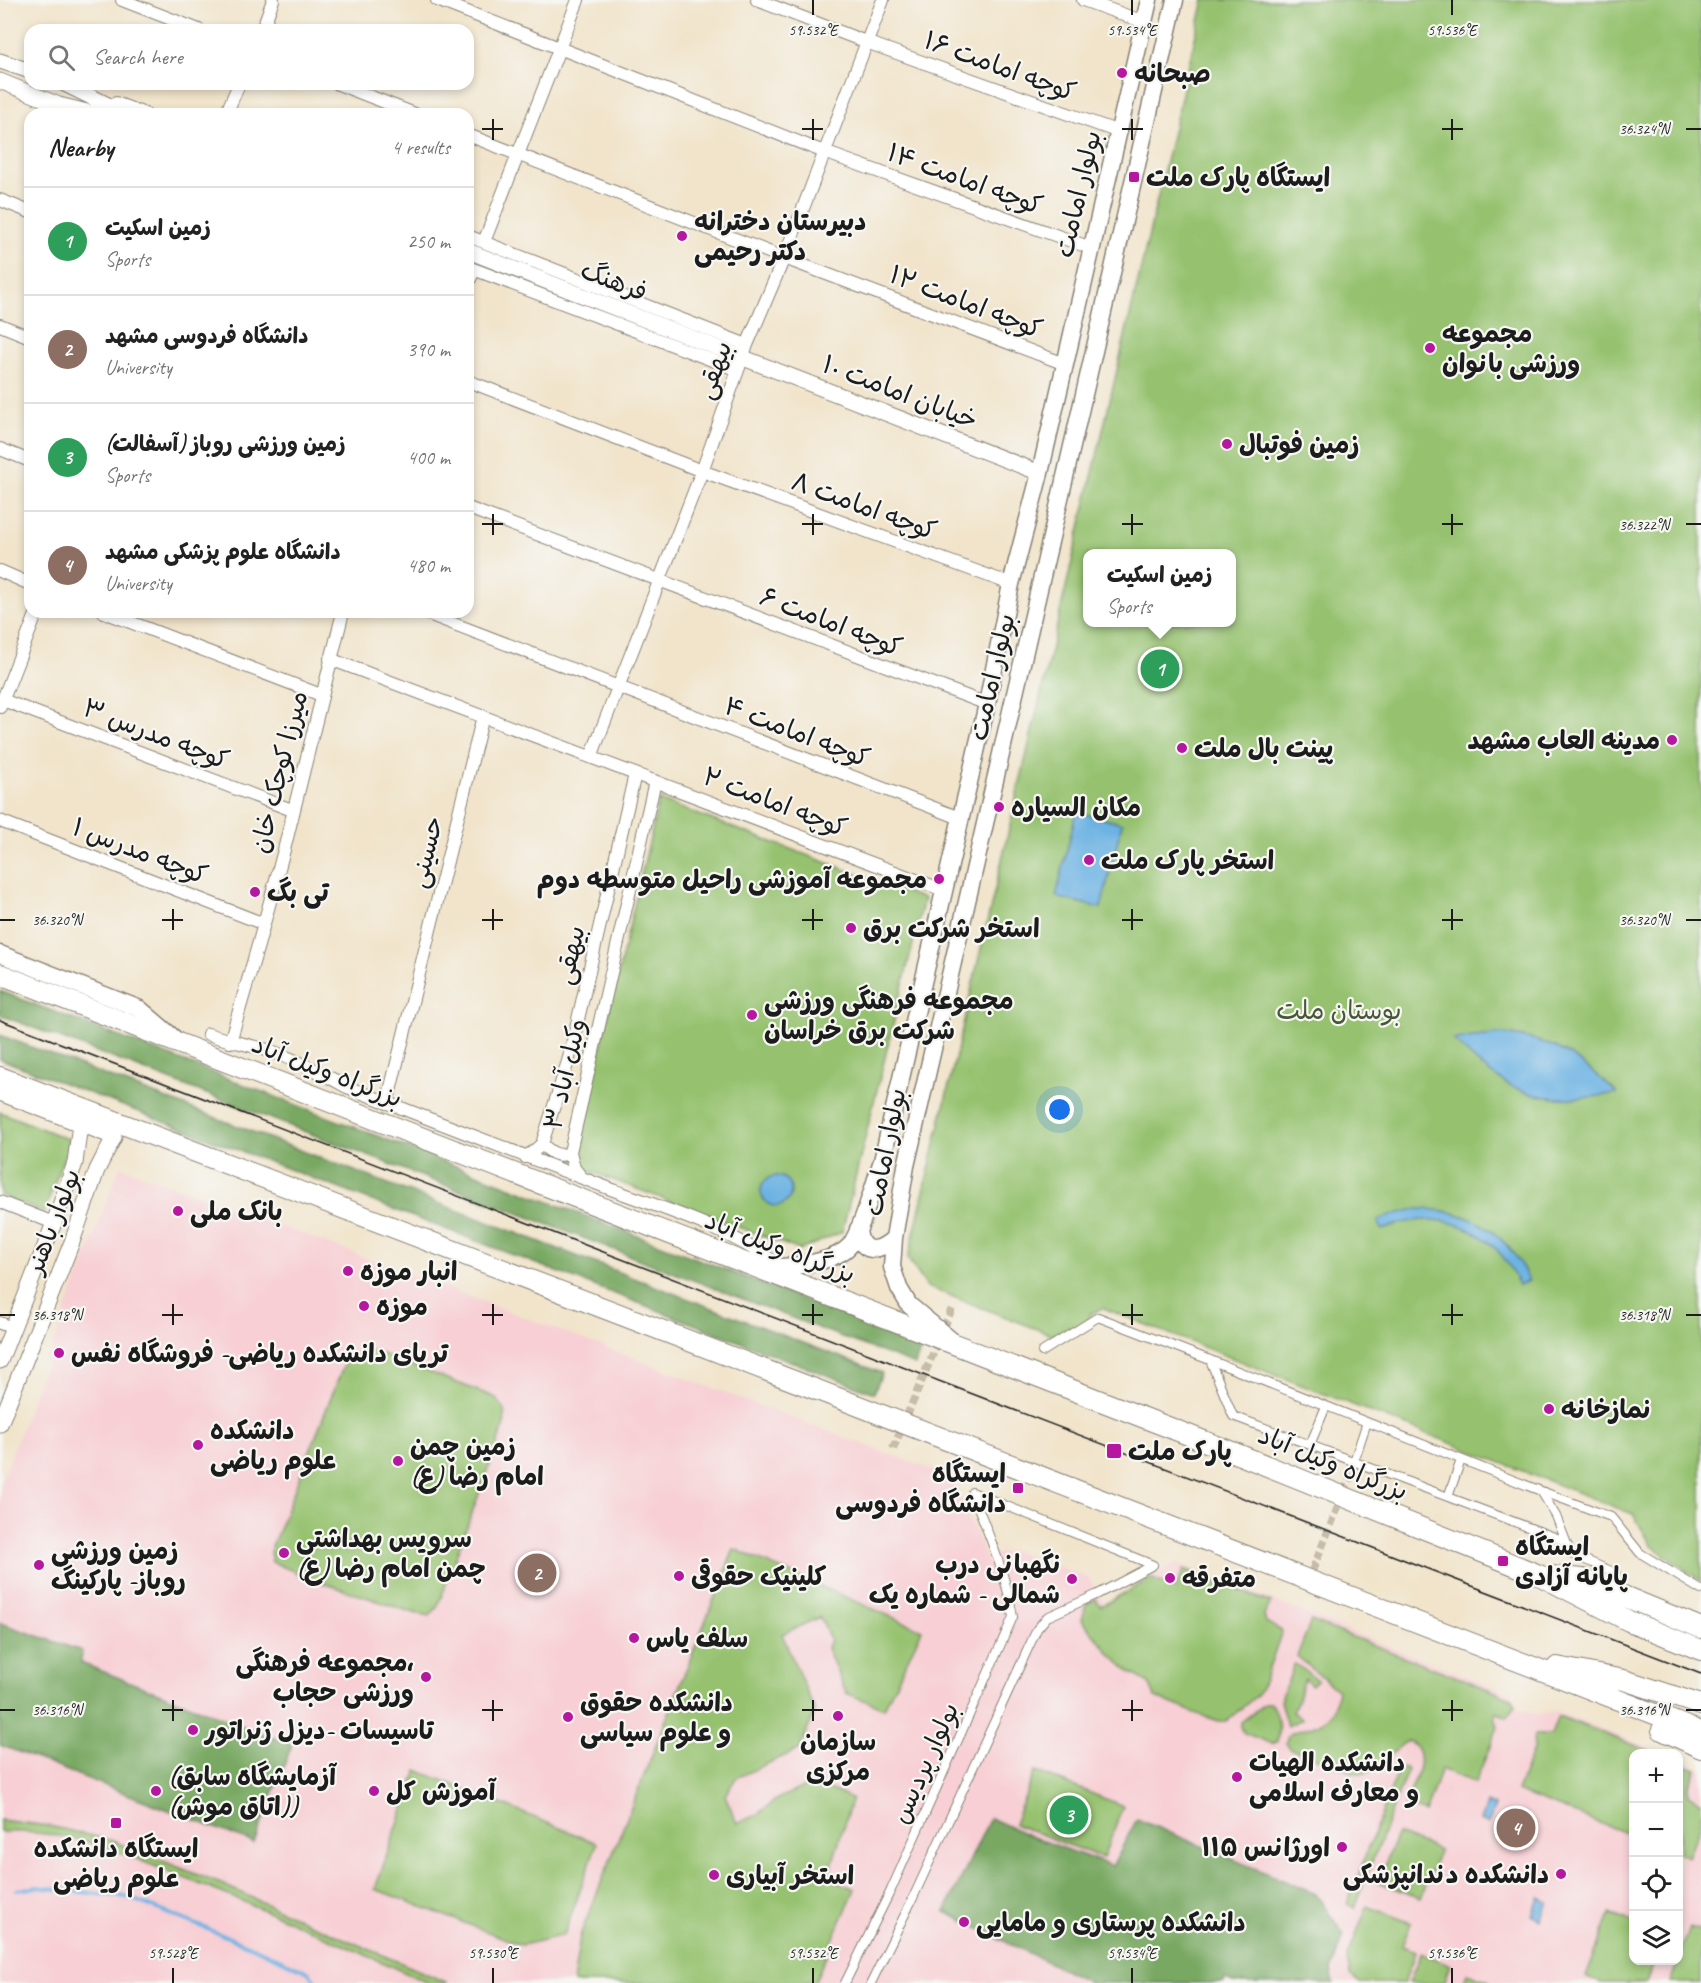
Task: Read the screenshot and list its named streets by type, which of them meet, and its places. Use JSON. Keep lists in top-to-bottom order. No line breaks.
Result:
{"streets":{"highway":["بزرگراه وکیل آباد"],"main road":["بولوار امامت"],"street":["کوچه امامت ۱۶","کوچه امامت ۱۴","فرهنگ","کوچه امامت ۱۲","بیهقی","خیابان امامت ۱۰","کوچه امامت ۸","کوچه امامت ۶","کوچه امامت ۴","کوچه مدرس ۳","میرزا کوچک خان","کوچه امامت ۲","کوچه مدرس ۱","حسینی","۳ وکیل آباد","بولوار باهنر","بولوار پردیس"]},"crossings":[["کوچه امامت ۱۶","بولوار امامت"],["کوچه امامت ۱۶","بیهقی"],["کوچه امامت ۱۴","بولوار امامت"],["کوچه امامت ۱۴","بیهقی"],["بولوار امامت","کوچه امامت ۱۲"],["بولوار امامت","خیابان امامت ۱۰"],["بولوار امامت","کوچه امامت ۸"],["بولوار امامت","کوچه امامت ۶"],["بولوار امامت","کوچه امامت ۴"],["بولوار امامت","کوچه امامت ۲"],["بولوار امامت","بزرگراه وکیل آباد"],["فرهنگ","بیهقی"],["فرهنگ","خیابان امامت ۱۰"],["کوچه امامت ۱۲","بیهقی"],["بیهقی","خیابان امامت ۱۰"],["بیهقی","کوچه امامت ۸"],["بیهقی","کوچه امامت ۶"],["بیهقی","کوچه امامت ۴"],["بیهقی","کوچه امامت ۲"],["بیهقی","۳ وکیل آباد"],["کوچه مدرس ۳","میرزا کوچک خان"],["میرزا کوچک خان","کوچه امامت ۲"],["میرزا کوچک خان","کوچه مدرس ۱"],["کوچه امامت ۲","حسینی"]],"parks":["بوستان ملت"],"places":{"other":["صبحانه","دبیرستان دخترانه دکتر رحیمی","مجموعه ورزشی بانوان","زمین فوتبال","مدينه العاب مشهد","پینت بال ملت","مکان السیاره","استخر پارک ملت","مجموعه آموزشی راحیل متوسطه دوم","تی بگ","استخر شرکت برق","مجموعه فرهنگی ورزشی شرکت برق خراسان","بانک ملی","انبار موزه","موزه","تریای دانشکده ریاضی- فروشگاه نفس","نمازخانه","دانشکده علوم ریاضی","زمین چمن امام رضا (ع)","سرویس بهداشتی چمن امام رضا (ع)","زمین ورزشی روباز- پارکینگ","کلینیک حقوقی","متفرقه","نگهبانی درب شمالی - شماره یک","سلف یاس","مجموعه فرهنگی، ورزشی حجاب","سازمان مرکزی","دانشکده حقوق و علوم سیاسی","تاسیسات -دیزل ژنراتور","دانشکده الهیات و معارف اسلامی","(آزمایشگاه سابق (اتاق موش))","آموزش کل","اورژانس ۱۱۵","دانشکده دندانپزشکی","استخر آبیاری","دانشکده پرستاری و مامایی"],"transit":["ایستگاه پارک ملت","پارک ملت","ایستگاه دانشگاه فردوسی","ایستگاه پایانه آزادی","ایستگاه دانشکده علوم ریاضی"]},"page":{"search":"Search here","heading":["Nearby","4 results"],"list":[{"mark":"1","name":"زمین اسکیت","note":"Sports","value":"250 m"},{"mark":"2","name":"دانشگاه فردوسی مشهد","note":"University","value":"390 m"},{"mark":"3","name":"زمین ورزشی روباز (آسفالت)","note":"Sports","value":"400 m"},{"mark":"4","name":"دانشگاه علوم پزشکی مشهد","note":"University","value":"480 m"}],"popup":["زمین اسکیت","Sports"],"pins":["1","2","3","4"],"map_buttons":["+","−"]},"coordinates":["59.532°E","59.534°E","59.536°E","36.324°N","36.322°N","36.320°N","36.318°N","36.316°N","59.528°E","59.530°E"]}
